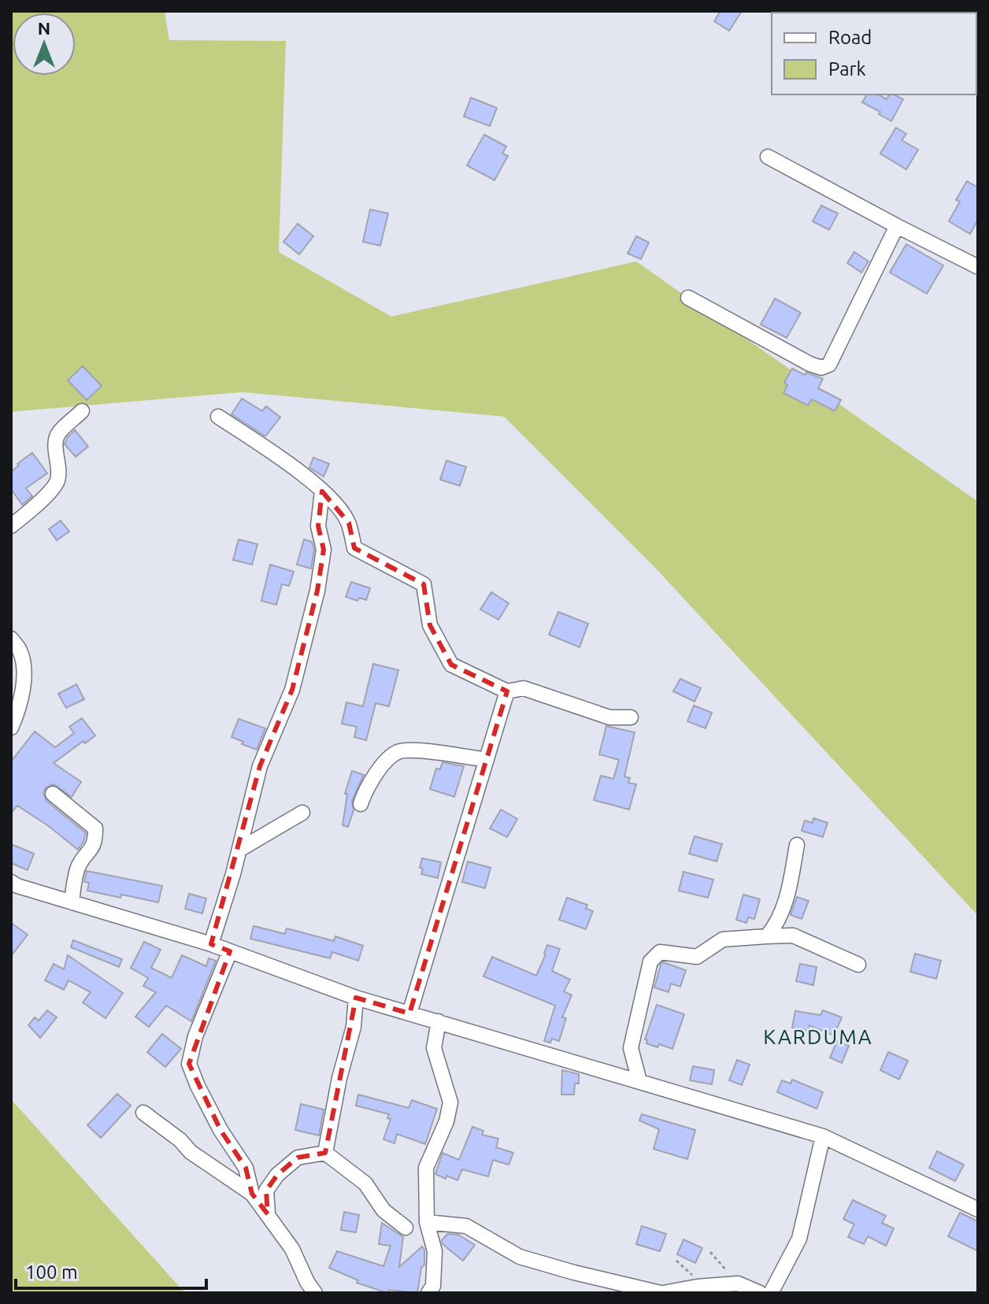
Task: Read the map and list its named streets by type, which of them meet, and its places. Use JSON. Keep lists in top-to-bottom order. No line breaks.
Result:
{"districts":["KARDUMA"],"legend":["Road","Park"],"scale_bar":"100 m","north":"top"}
